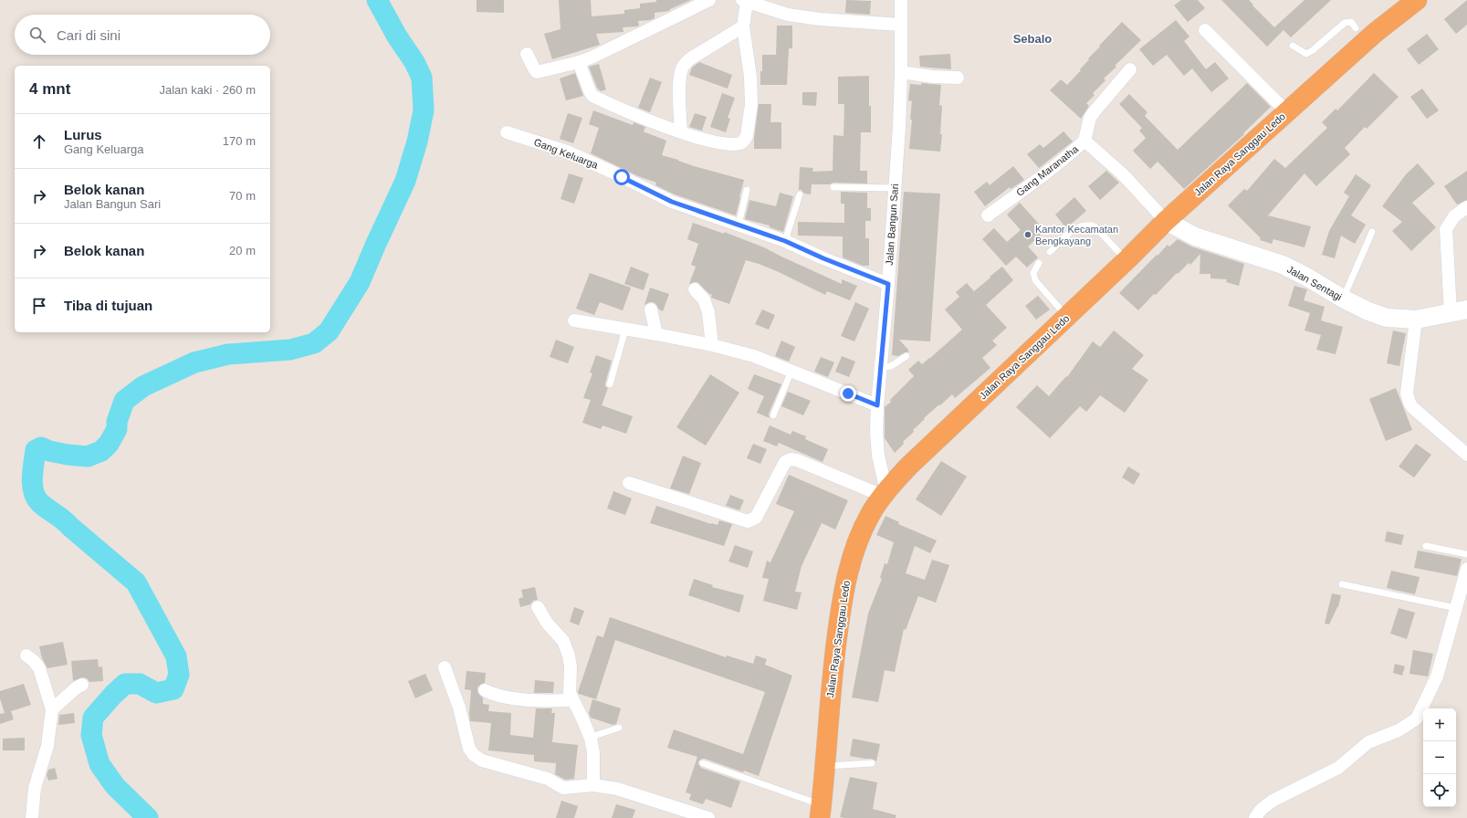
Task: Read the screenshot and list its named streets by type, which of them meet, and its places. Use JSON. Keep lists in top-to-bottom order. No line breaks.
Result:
{"streets":{"highway":["Jalan Raya Sanggau Ledo"],"main road":["Jalan Sentagi"],"street":["Gang Keluarga","Gang Maranatha","Jalan Bangun Sari"]},"crossings":[["Gang Keluarga","Jalan Bangun Sari"],["Jalan Raya Sanggau Ledo","Gang Maranatha"],["Jalan Raya Sanggau Ledo","Jalan Bangun Sari"],["Jalan Raya Sanggau Ledo","Jalan Sentagi"],["Gang Maranatha","Jalan Sentagi"]],"districts":["Sebalo"],"places":["Kantor Kecamatan Bengkayang"],"page":{"search":"Cari di sini","heading":["4 mnt","Jalan kaki · 260 m"],"list":[["Lurus","Gang Keluarga","170 m"],["Belok kanan","Jalan Bangun Sari","70 m"],["Belok kanan","20 m"],"Tiba di tujuan"],"map_buttons":["+","−"]}}
